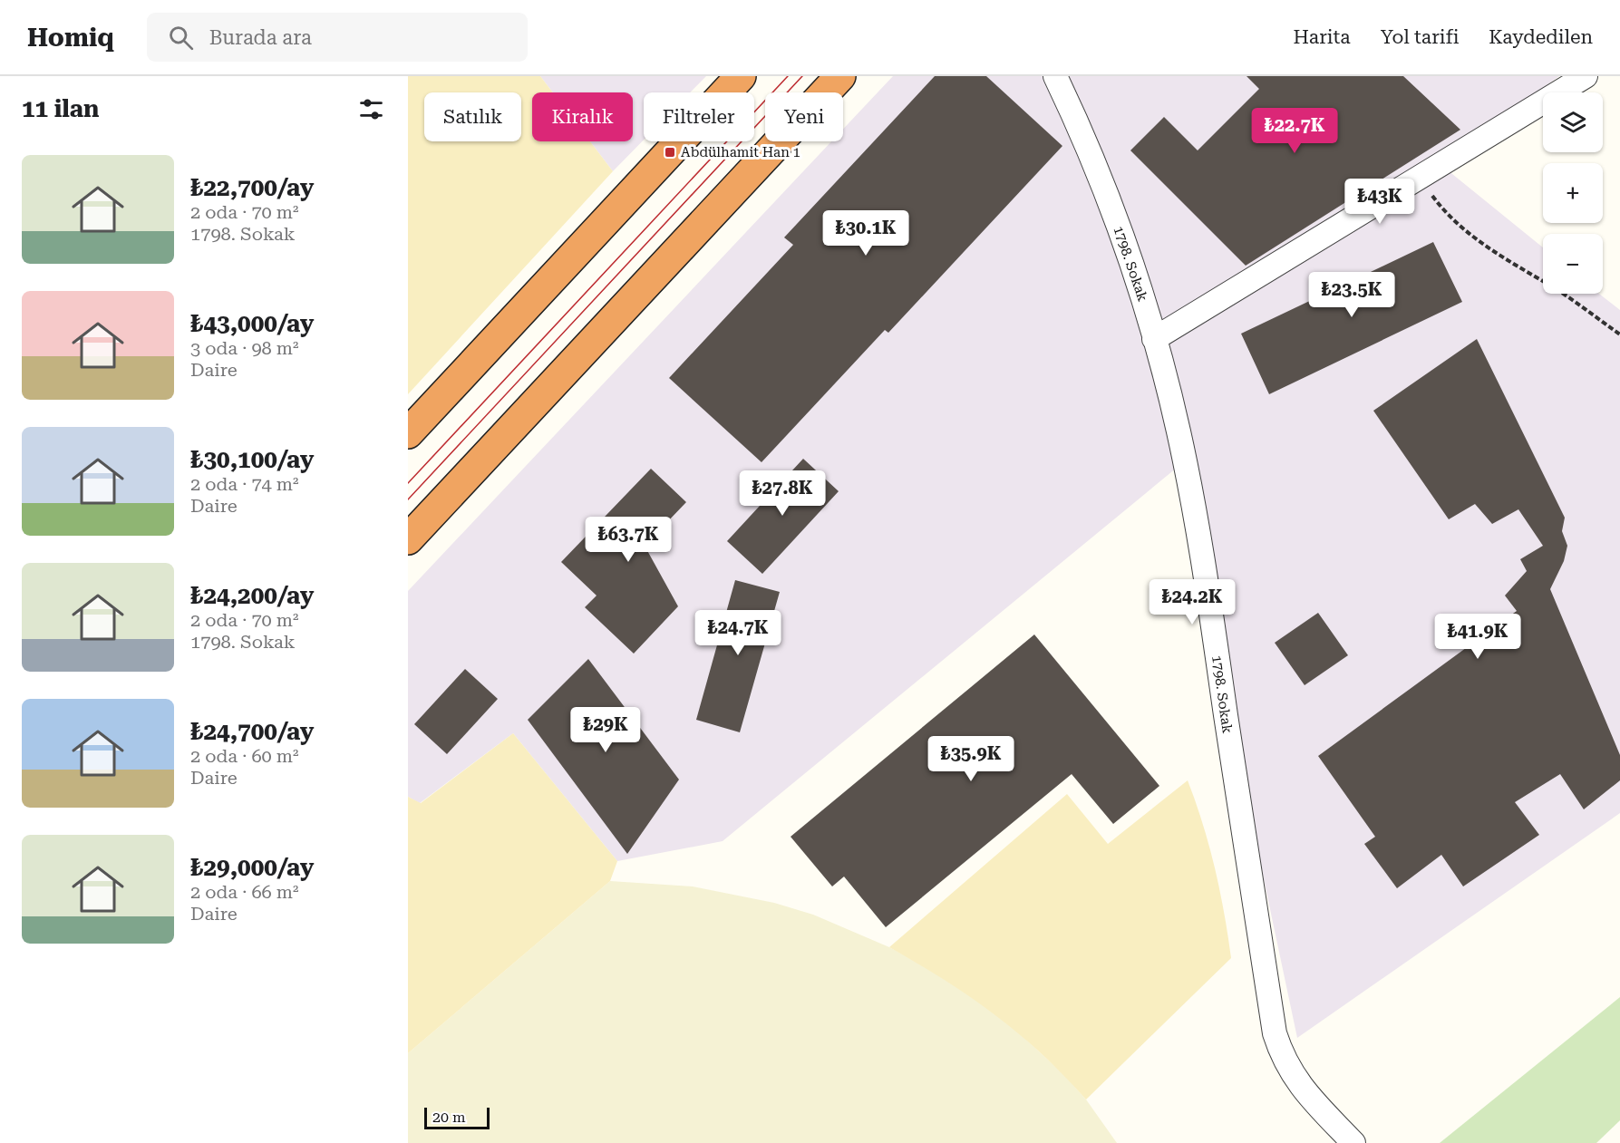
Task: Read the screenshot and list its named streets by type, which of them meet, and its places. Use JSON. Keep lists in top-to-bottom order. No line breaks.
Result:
{"streets":{"street":["1798. Sokak"]},"places":{"transit":["Abdülhamit Han 1"]},"scale_bar":"20 m","page":{"header":"Homiq","search":"Burada ara","nav":["Harita","Yol tarifi","Kaydedilen"],"heading":"11 ilan","map_buttons":["+","−"],"chip":["Satılık","Kiralık","Filtreler","Yeni"],"price":["₺22.7K","₺43K","₺30.1K","₺23.5K","₺27.8K","₺63.7K","₺24.2K","₺24.7K","₺41.9K","₺29K","₺35.9K"],"list":[{"name":"₺22,700/ay","note":"2 oda · 70 m² · 1798. Sokak"},{"name":"₺43,000/ay","note":"3 oda · 98 m² · Daire"},{"name":"₺30,100/ay","note":"2 oda · 74 m² · Daire"},{"name":"₺24,200/ay","note":"2 oda · 70 m² · 1798. Sokak"},{"name":"₺24,700/ay","note":"2 oda · 60 m² · Daire"},{"name":"₺29,000/ay","note":"2 oda · 66 m² · Daire"}],"scale":"20 m"}}
